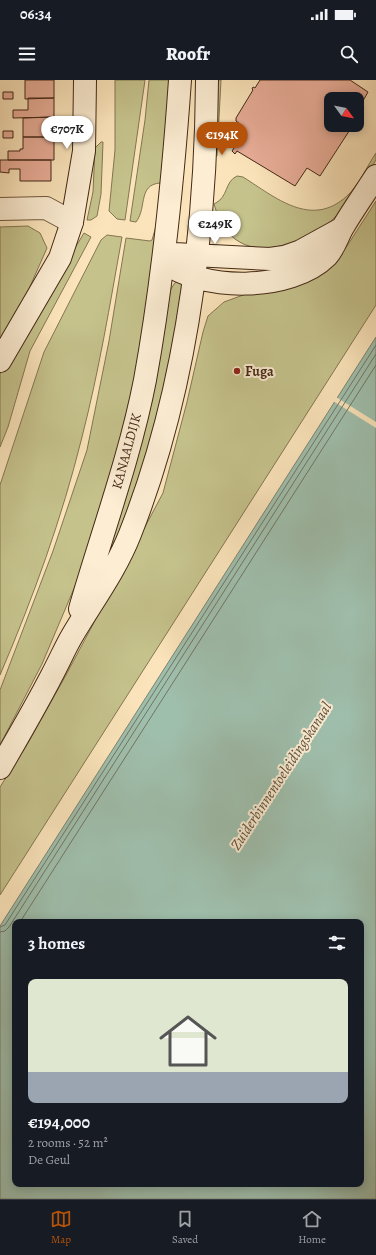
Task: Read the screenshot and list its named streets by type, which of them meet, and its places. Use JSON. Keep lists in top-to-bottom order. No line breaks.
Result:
{"streets":{"main road":["KANAALDIJK"]},"water":["Zuiderbinnentoeleidingskanaal"],"places":["Fuga"],"north":"bottom right","page":{"status":"06:34","header":"Roofr","price":["€707K","€194K","€249K"],"heading":"3 homes","list":[{"name":"€194,000","note":"2 rooms · 52 m² · De Geul"}],"tabs":["Map","Saved","Home"]}}
